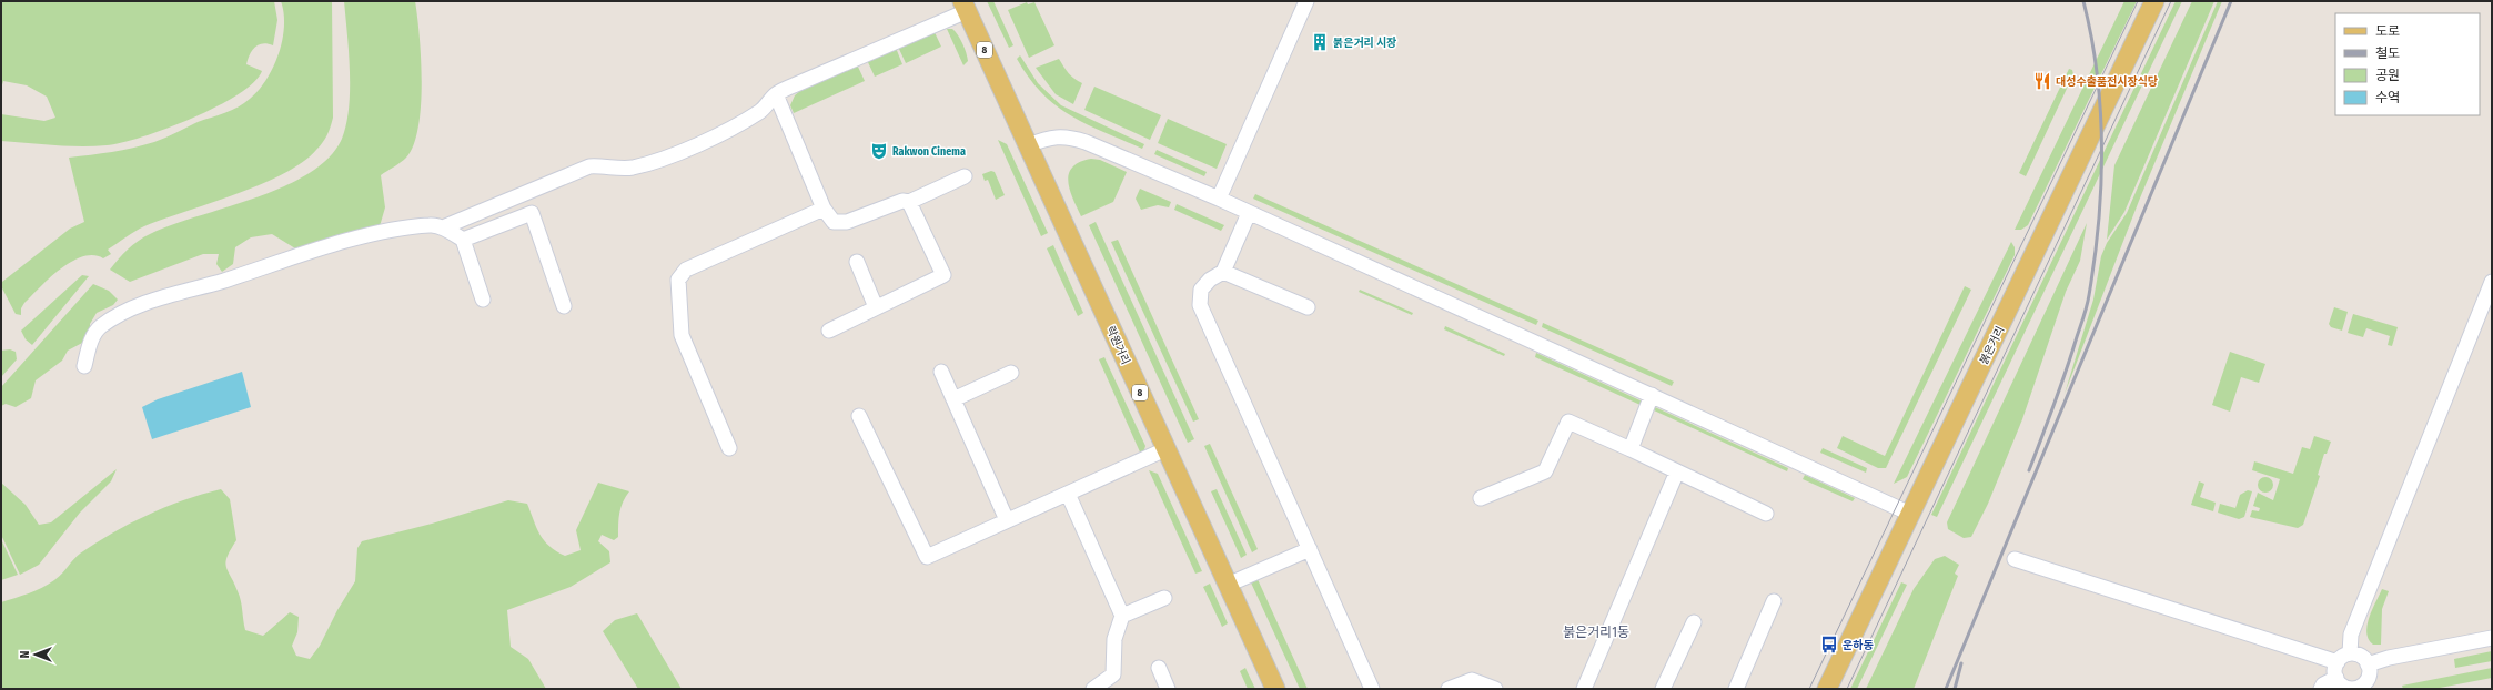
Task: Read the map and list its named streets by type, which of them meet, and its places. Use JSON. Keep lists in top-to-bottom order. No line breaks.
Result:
{"streets":{"main road":["8","락원거리","붉은거리"]},"districts":["붉은거리1동"],"places":{"building":["붉은거리 시장"],"restaurant":["대성수출품전시장식당"],"theatre":["Rakwon Cinema"],"bus stop":["운하동"]},"legend":["도로","철도","공원","수역"],"north":"left"}
